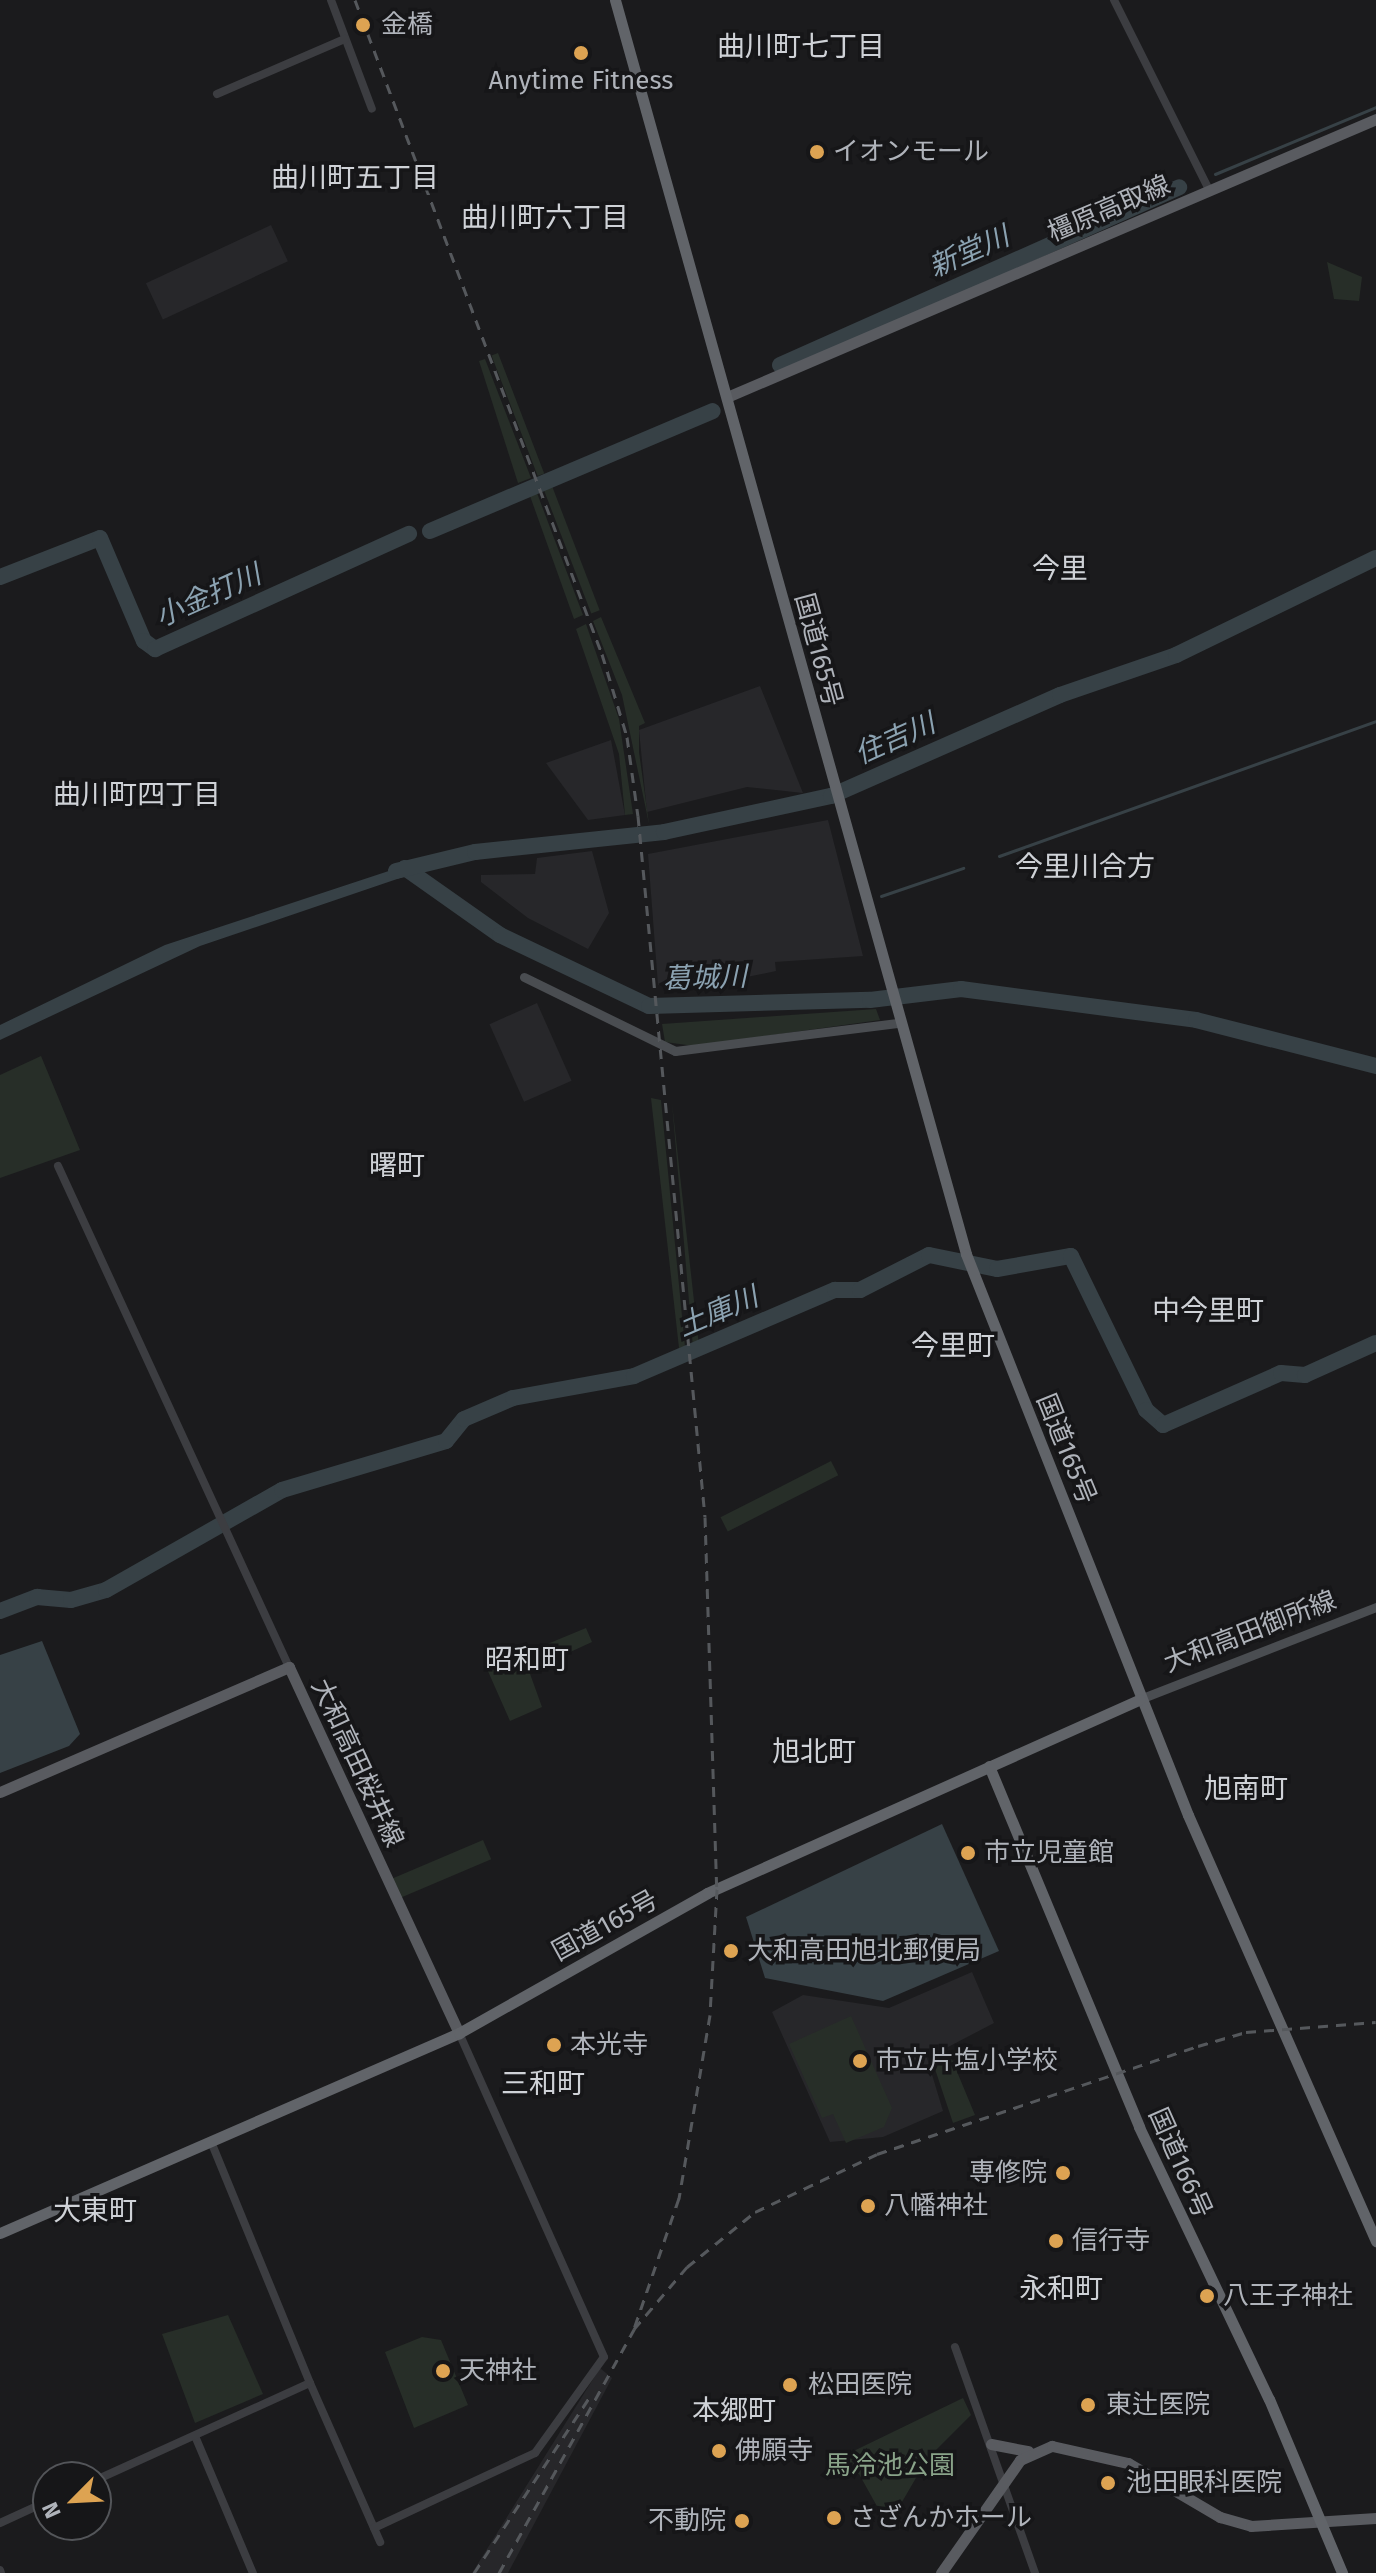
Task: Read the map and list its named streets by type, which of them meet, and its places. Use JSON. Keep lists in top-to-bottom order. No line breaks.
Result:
{"streets":{"highway":["国道165号","国道166号"],"main road":["橿原高取線","大和高田御所線","大和高田桜井線"]},"crossings":[["橿原高取線","国道165号"],["国道165号","大和高田御所線"],["国道165号","大和高田桜井線"],["国道165号","国道166号"]],"districts":["曲川町七丁目","曲川町五丁目","曲川町六丁目","今里","曲川町四丁目","今里川合方","曙町","中今里町","今里町","昭和町","旭北町","旭南町","三和町","大東町","永和町","本郷町"],"water":["新堂川","小金打川","住吉川","葛城川","土庫川"],"parks":["馬冷池公園"],"places":["金橋","Anytime Fitness","イオンモール","市立児童館","大和高田旭北郵便局","本光寺","市立片塩小学校","専修院","八幡神社","信行寺","八王子神社","天神社","松田医院","東辻医院","佛願寺","池田眼科医院","さざんかホール","不動院"],"north":"bottom left"}
